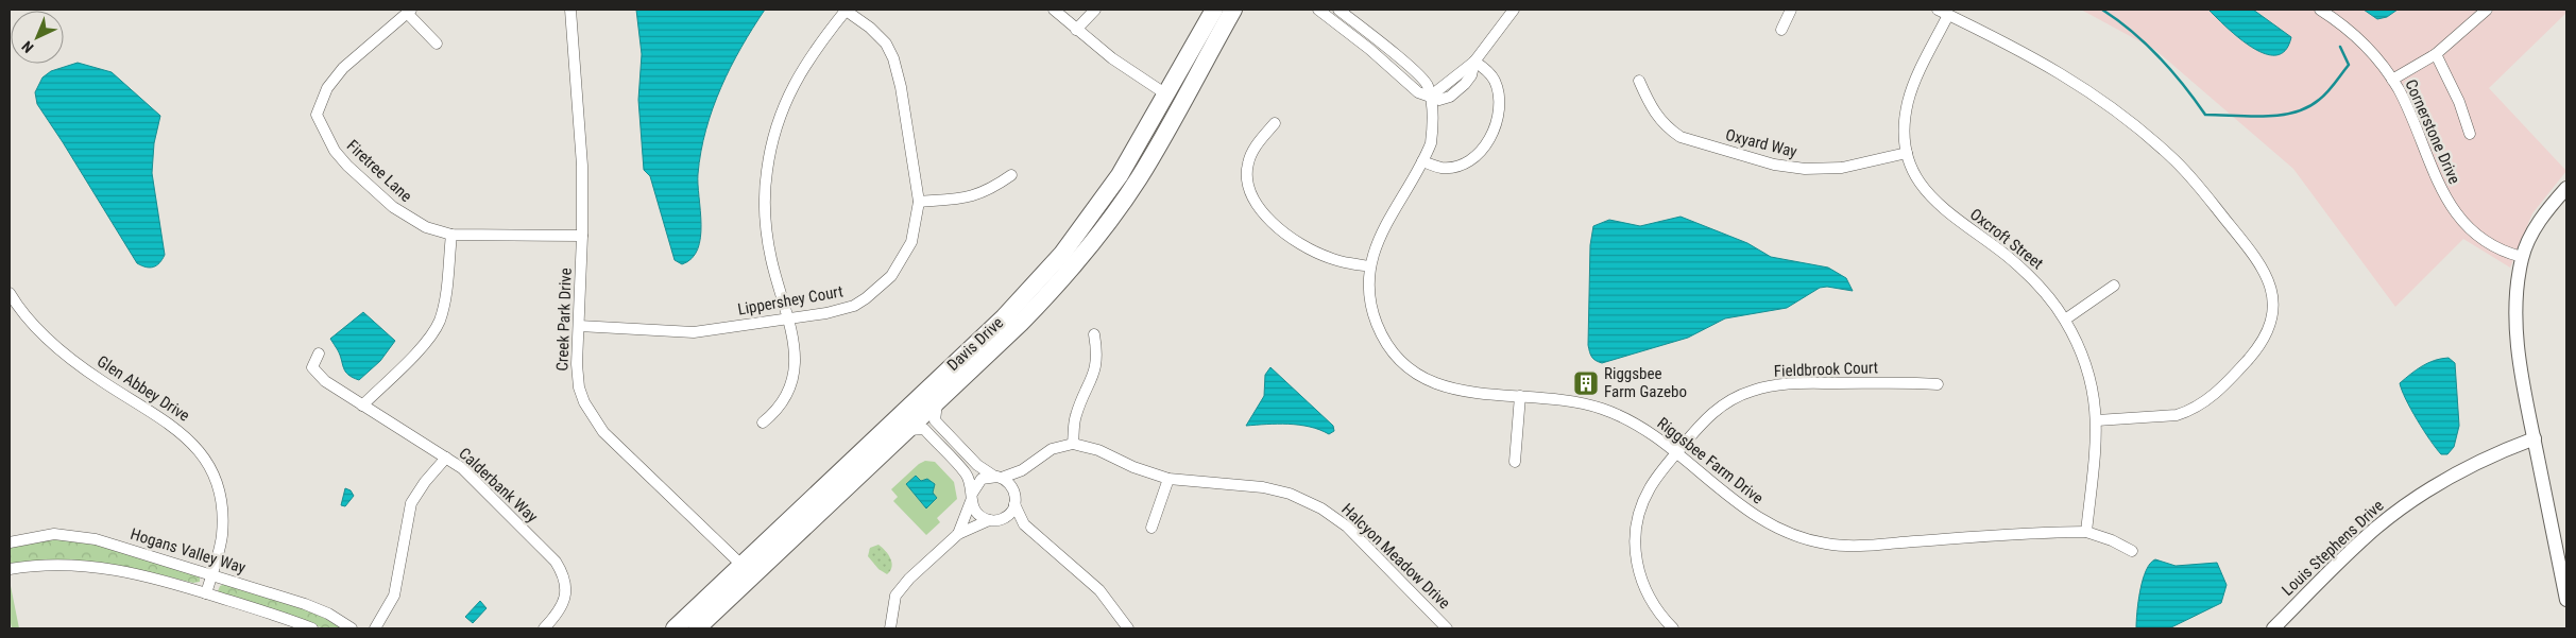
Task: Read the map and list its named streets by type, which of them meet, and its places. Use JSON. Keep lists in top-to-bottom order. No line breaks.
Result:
{"streets":{"main road":["Davis Drive"],"street":["Cornerstone Drive","Oxyard Way","Firetree Lane","Oxcroft Street","Lippershey Court","Creek Park Drive","Fieldbrook Court","Glen Abbey Drive","Riggsbee Farm Drive","Calderbank Way","Louis Stephens Drive","Hogans Valley Way","Halcyon Meadow Drive"]},"crossings":[["Oxyard Way","Oxcroft Street"],["Firetree Lane","Creek Park Drive"],["Oxcroft Street","Riggsbee Farm Drive"],["Lippershey Court","Creek Park Drive"],["Creek Park Drive","Davis Drive"],["Fieldbrook Court","Riggsbee Farm Drive"],["Glen Abbey Drive","Hogans Valley Way"]],"places":{"building":["Riggsbee Farm Gazebo"]},"north":"bottom left"}
